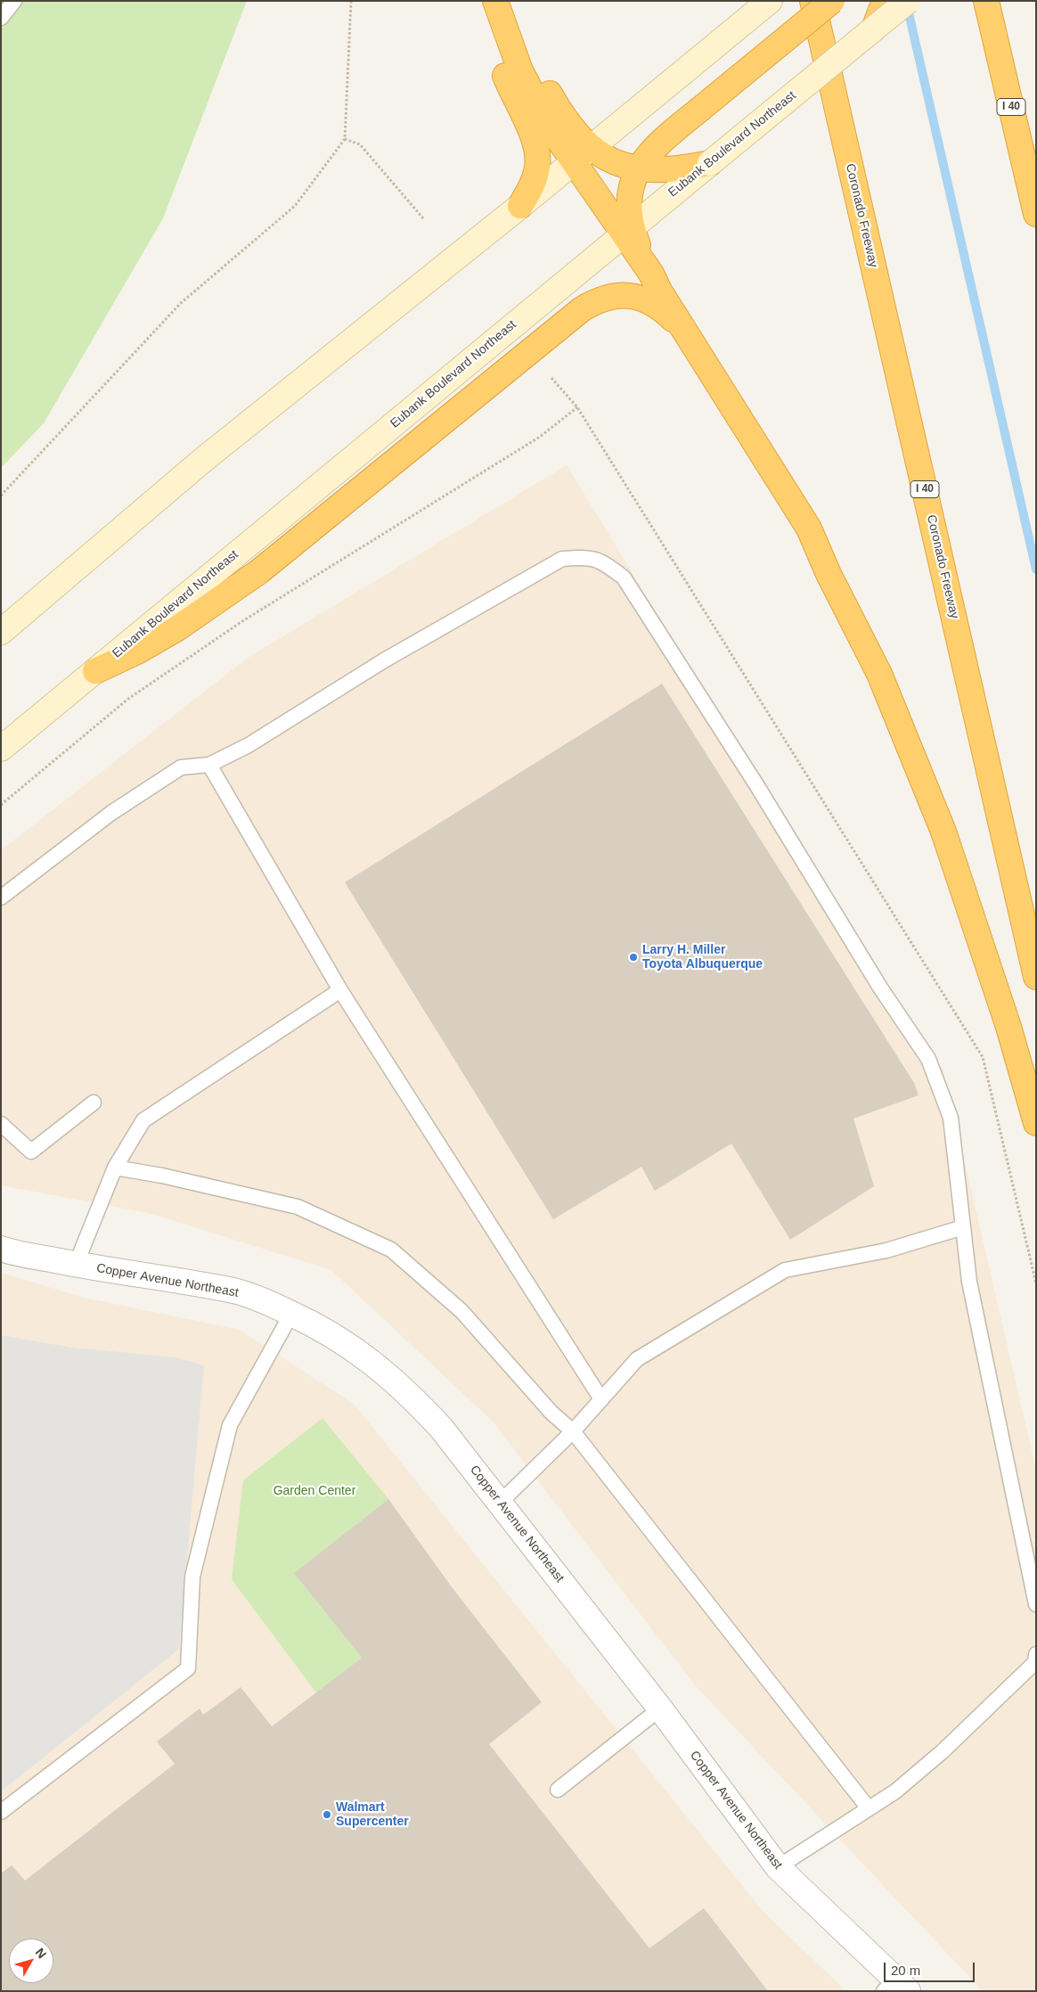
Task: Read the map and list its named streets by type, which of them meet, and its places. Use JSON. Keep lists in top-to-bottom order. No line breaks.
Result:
{"streets":{"highway":["I 40","Coronado Freeway"],"main road":["Eubank Boulevard Northeast"],"street":["Copper Avenue Northeast"]},"parks":["Garden Center"],"places":["Larry H. Miller Toyota Albuquerque","Walmart Supercenter"],"scale_bar":"20 m","north":"top right"}
